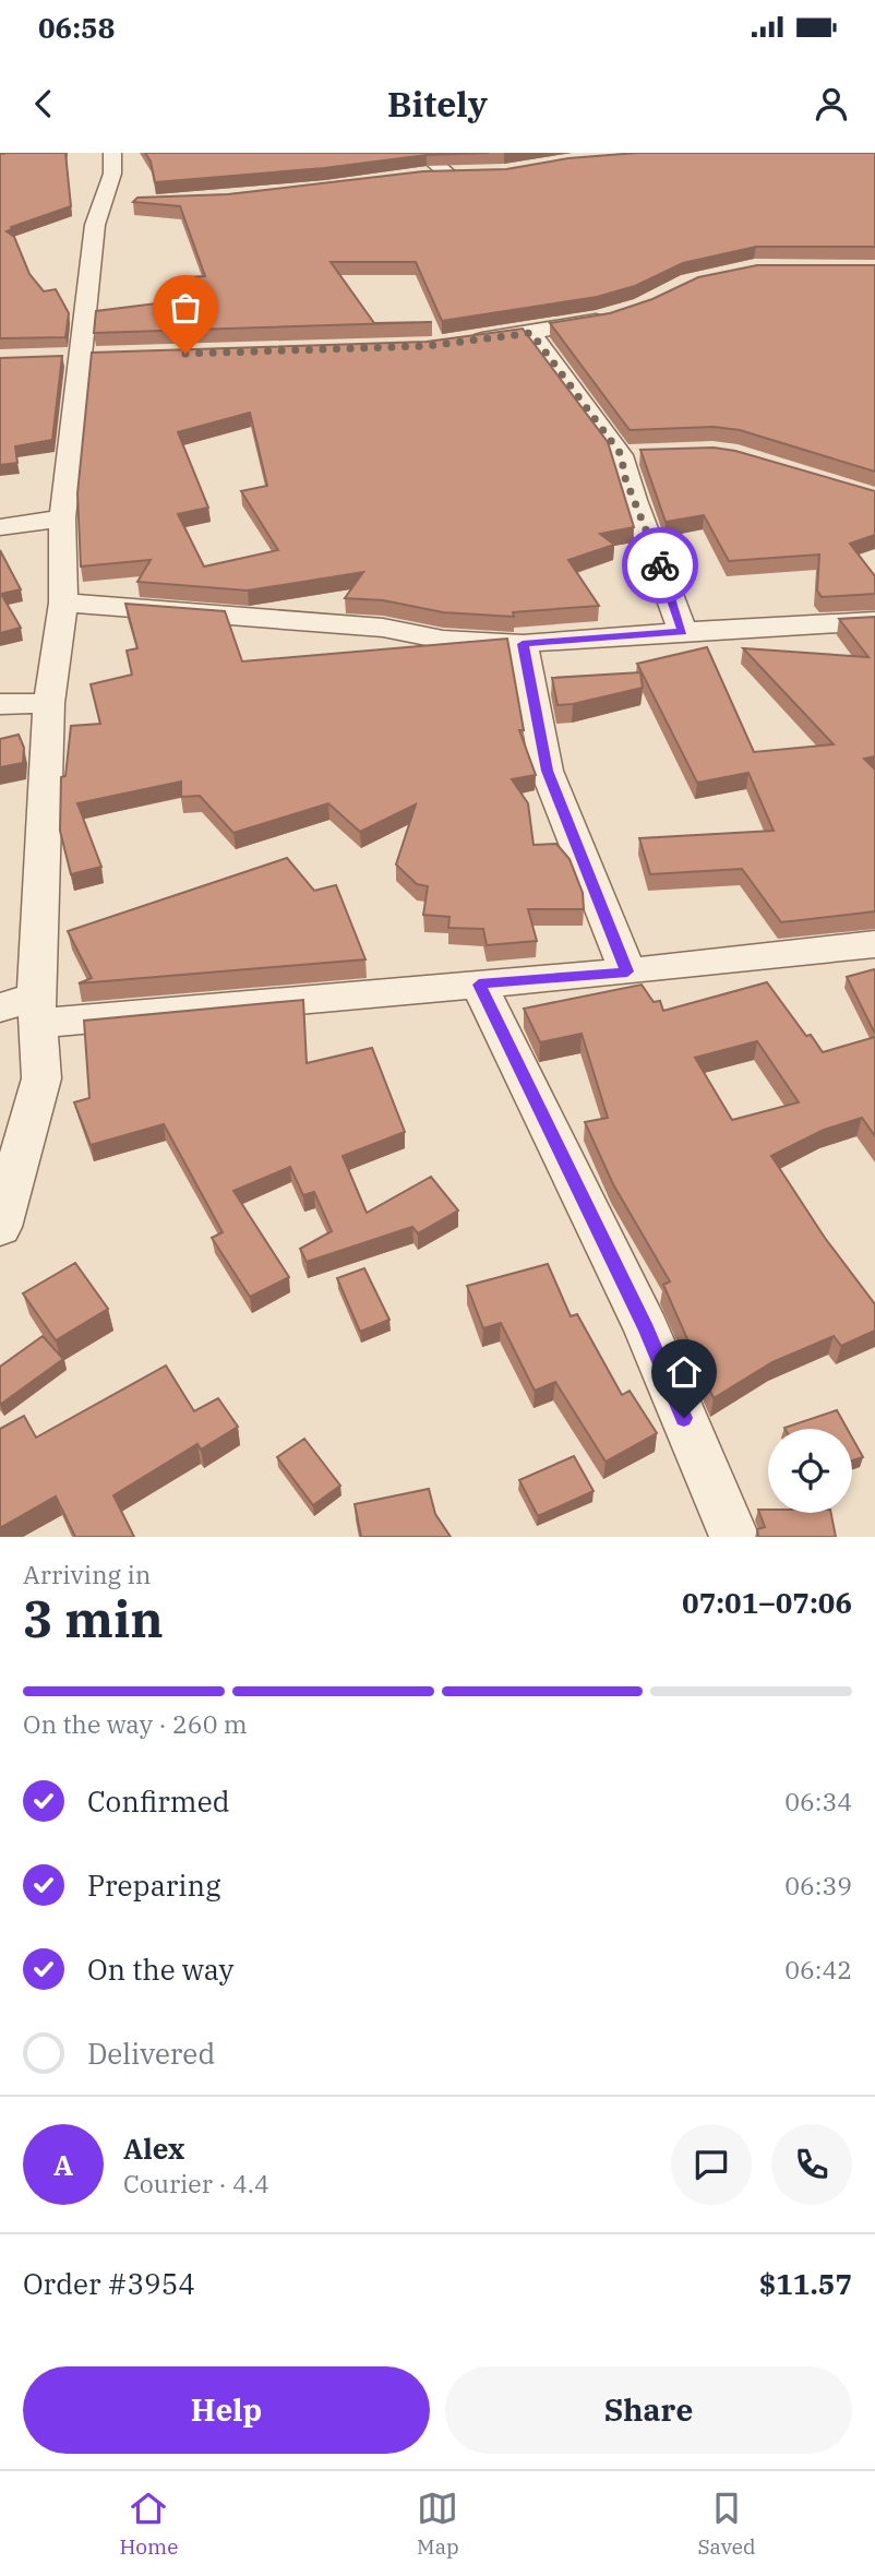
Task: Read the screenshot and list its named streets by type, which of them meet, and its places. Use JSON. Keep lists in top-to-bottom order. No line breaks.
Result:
{"page":{"status":"06:58","header":"Bitely","heading":["3 min","Arriving in","07:01–07:06"],"panel":["Alex","Courier · 4.4","Order #3954","$11.57"],"bar":"On the way · 260 m","list":[["Confirmed","06:34"],["Preparing","06:39"],["On the way","06:42"],"Delivered"],"round":"A","buttons":["Help","Share"],"tabs":["Home","Map","Saved"]}}
